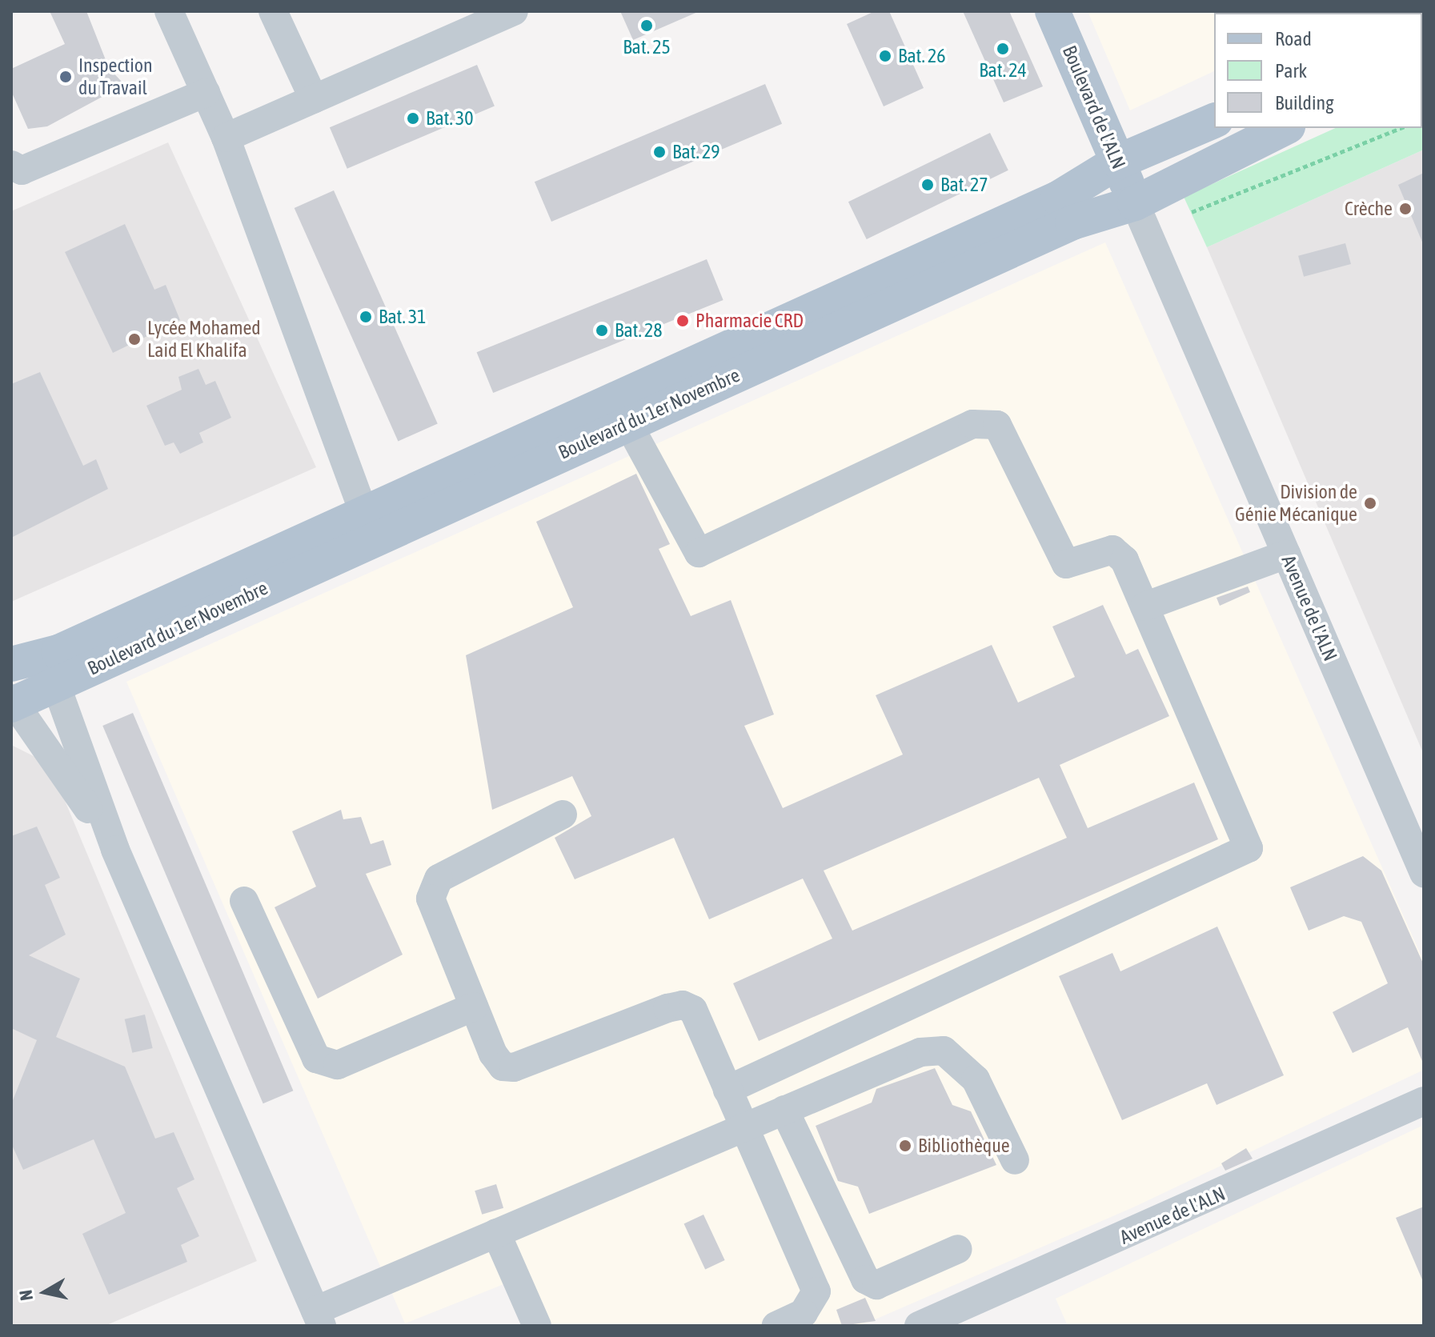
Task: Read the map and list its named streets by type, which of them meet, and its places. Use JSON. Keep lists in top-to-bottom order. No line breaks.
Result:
{"streets":{"main road":["Boulevard de l'ALN","Boulevard du 1er Novembre"],"street":["Avenue de l'ALN"]},"crossings":[["Boulevard de l'ALN","Boulevard du 1er Novembre"],["Boulevard de l'ALN","Avenue de l'ALN"],["Boulevard du 1er Novembre","Avenue de l'ALN"]],"places":["Bat. 25","Bat. 24","Bat. 26","Inspection du Travail","Bat. 30","Bat. 29","Bat. 27","Crèche","Bat. 31","Pharmacie CRD","Bat. 28","Lycée Mohamed Laid El Khalifa","Division de Génie Mécanique","Bibliothèque"],"legend":["Road","Park","Building"],"north":"left"}
